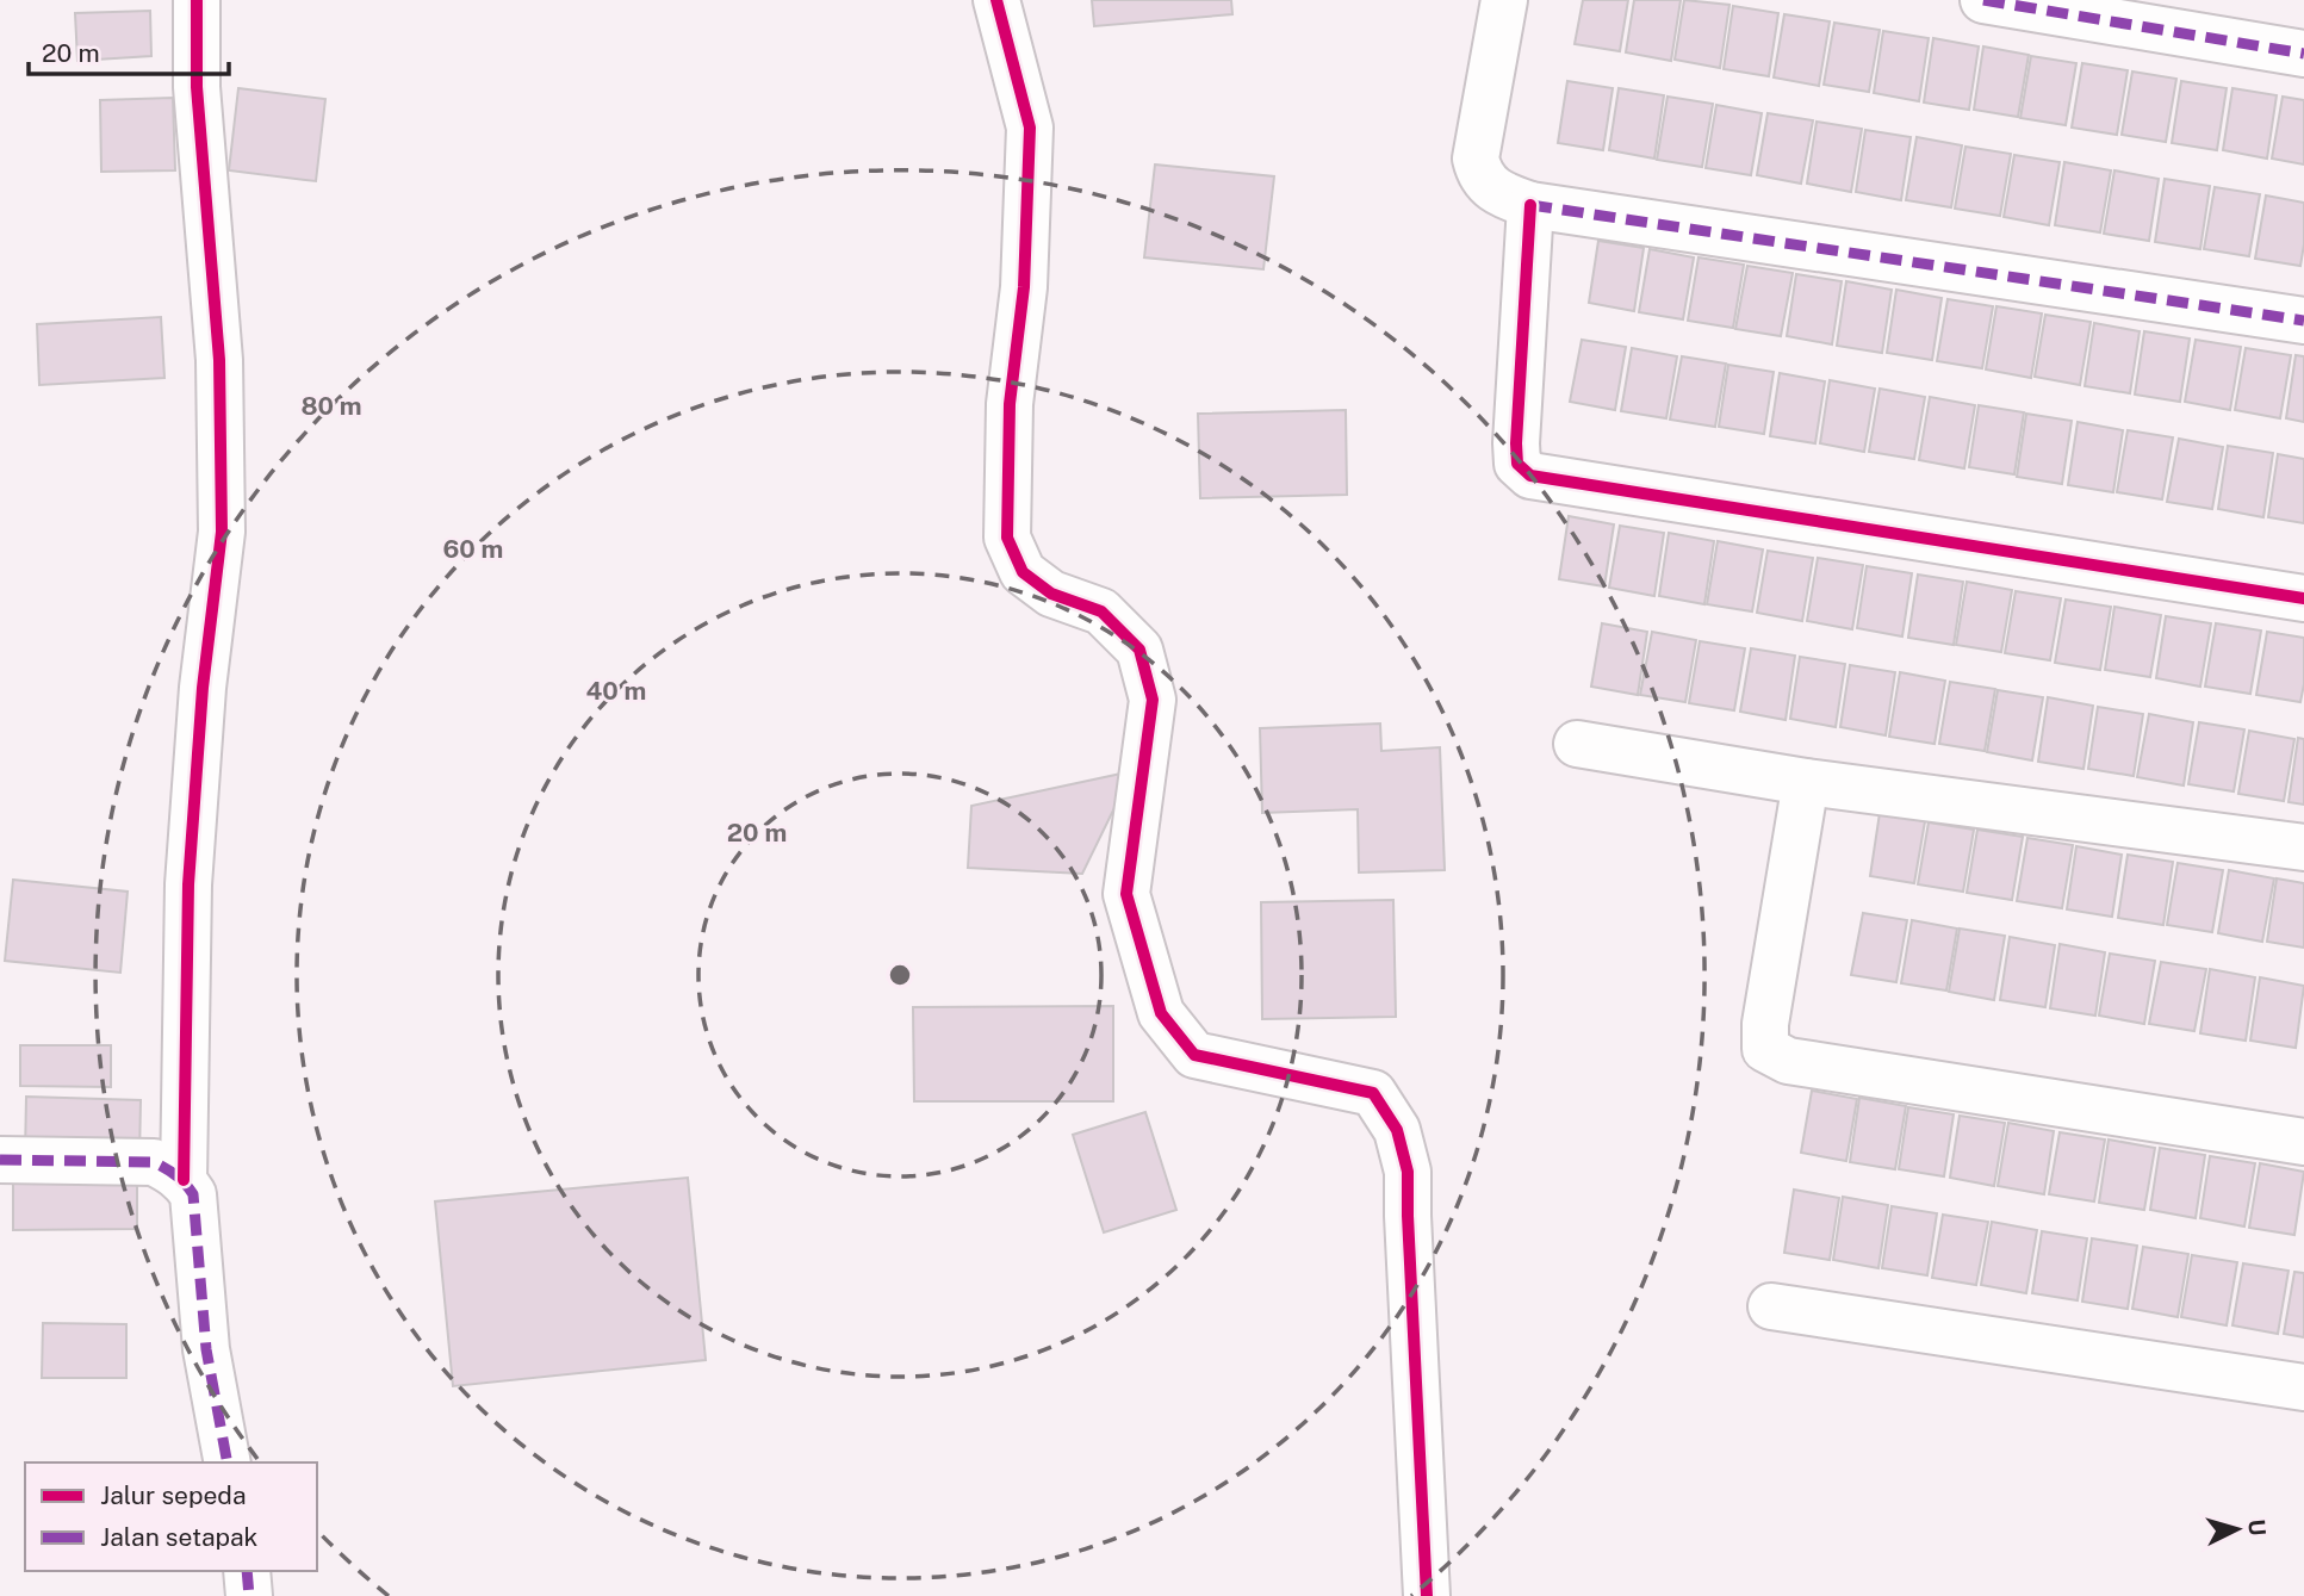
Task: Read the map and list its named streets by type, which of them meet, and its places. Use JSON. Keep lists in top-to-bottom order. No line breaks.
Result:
{"legend":["Jalur sepeda","Jalan setapak"],"scale_bar":"20 m","north":"right","rings":["80 m","60 m","40 m","20 m"]}
